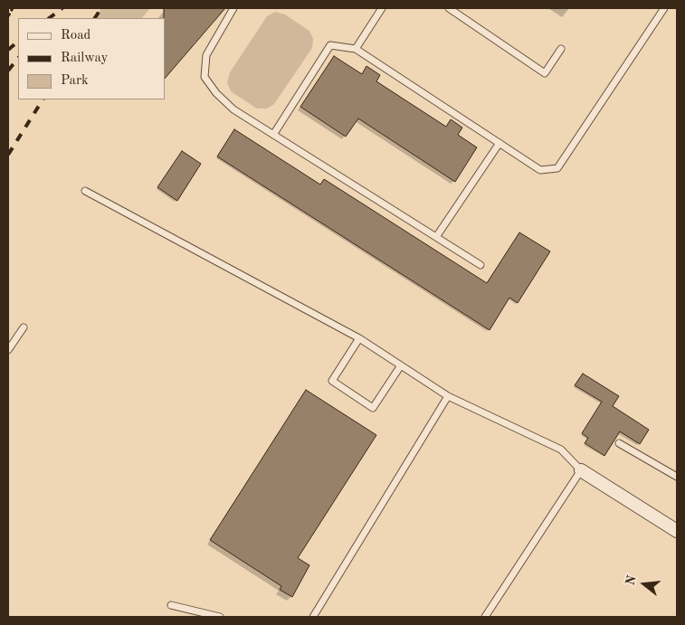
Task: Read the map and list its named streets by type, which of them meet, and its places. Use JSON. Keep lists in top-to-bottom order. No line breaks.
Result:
{"legend":["Road","Railway","Park"],"north":"left"}
